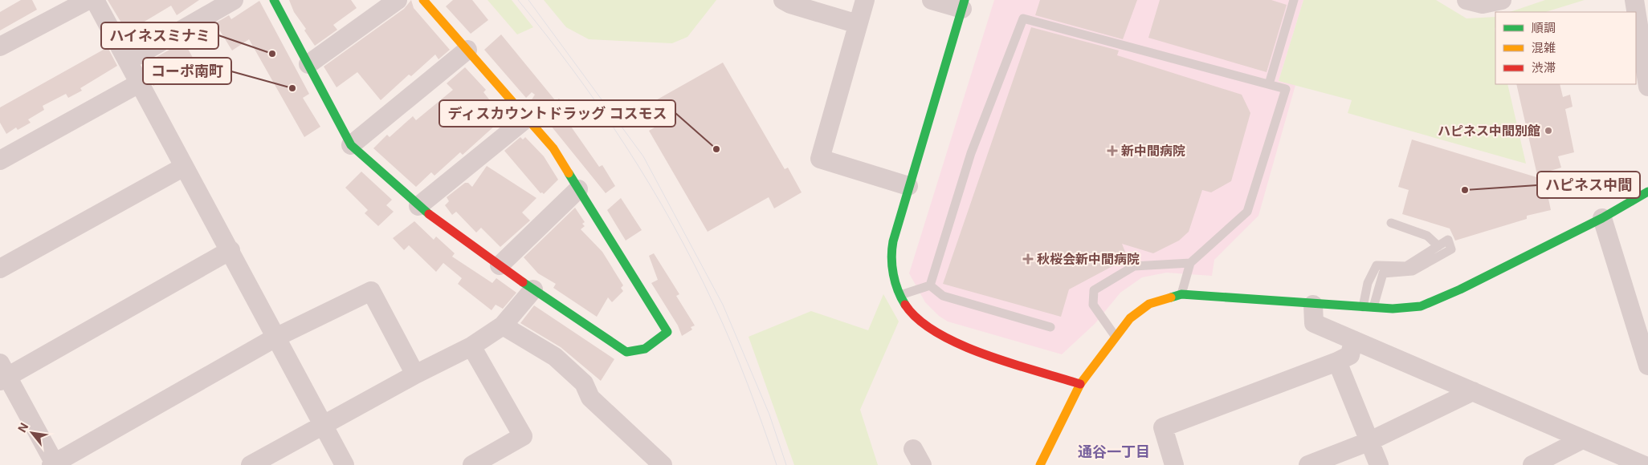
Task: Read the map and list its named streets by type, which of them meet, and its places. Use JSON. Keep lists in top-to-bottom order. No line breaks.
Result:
{"districts":["通谷一丁目"],"places":{"other":["ハイネスミナミ","コーポ南町","ハピネス中間別館","ディスカウントドラッグ コスモス","ハピネス中間"],"health":["新中間病院","秋桜会新中間病院"]},"legend":["順調","混雑","渋滞"],"north":"top left"}
